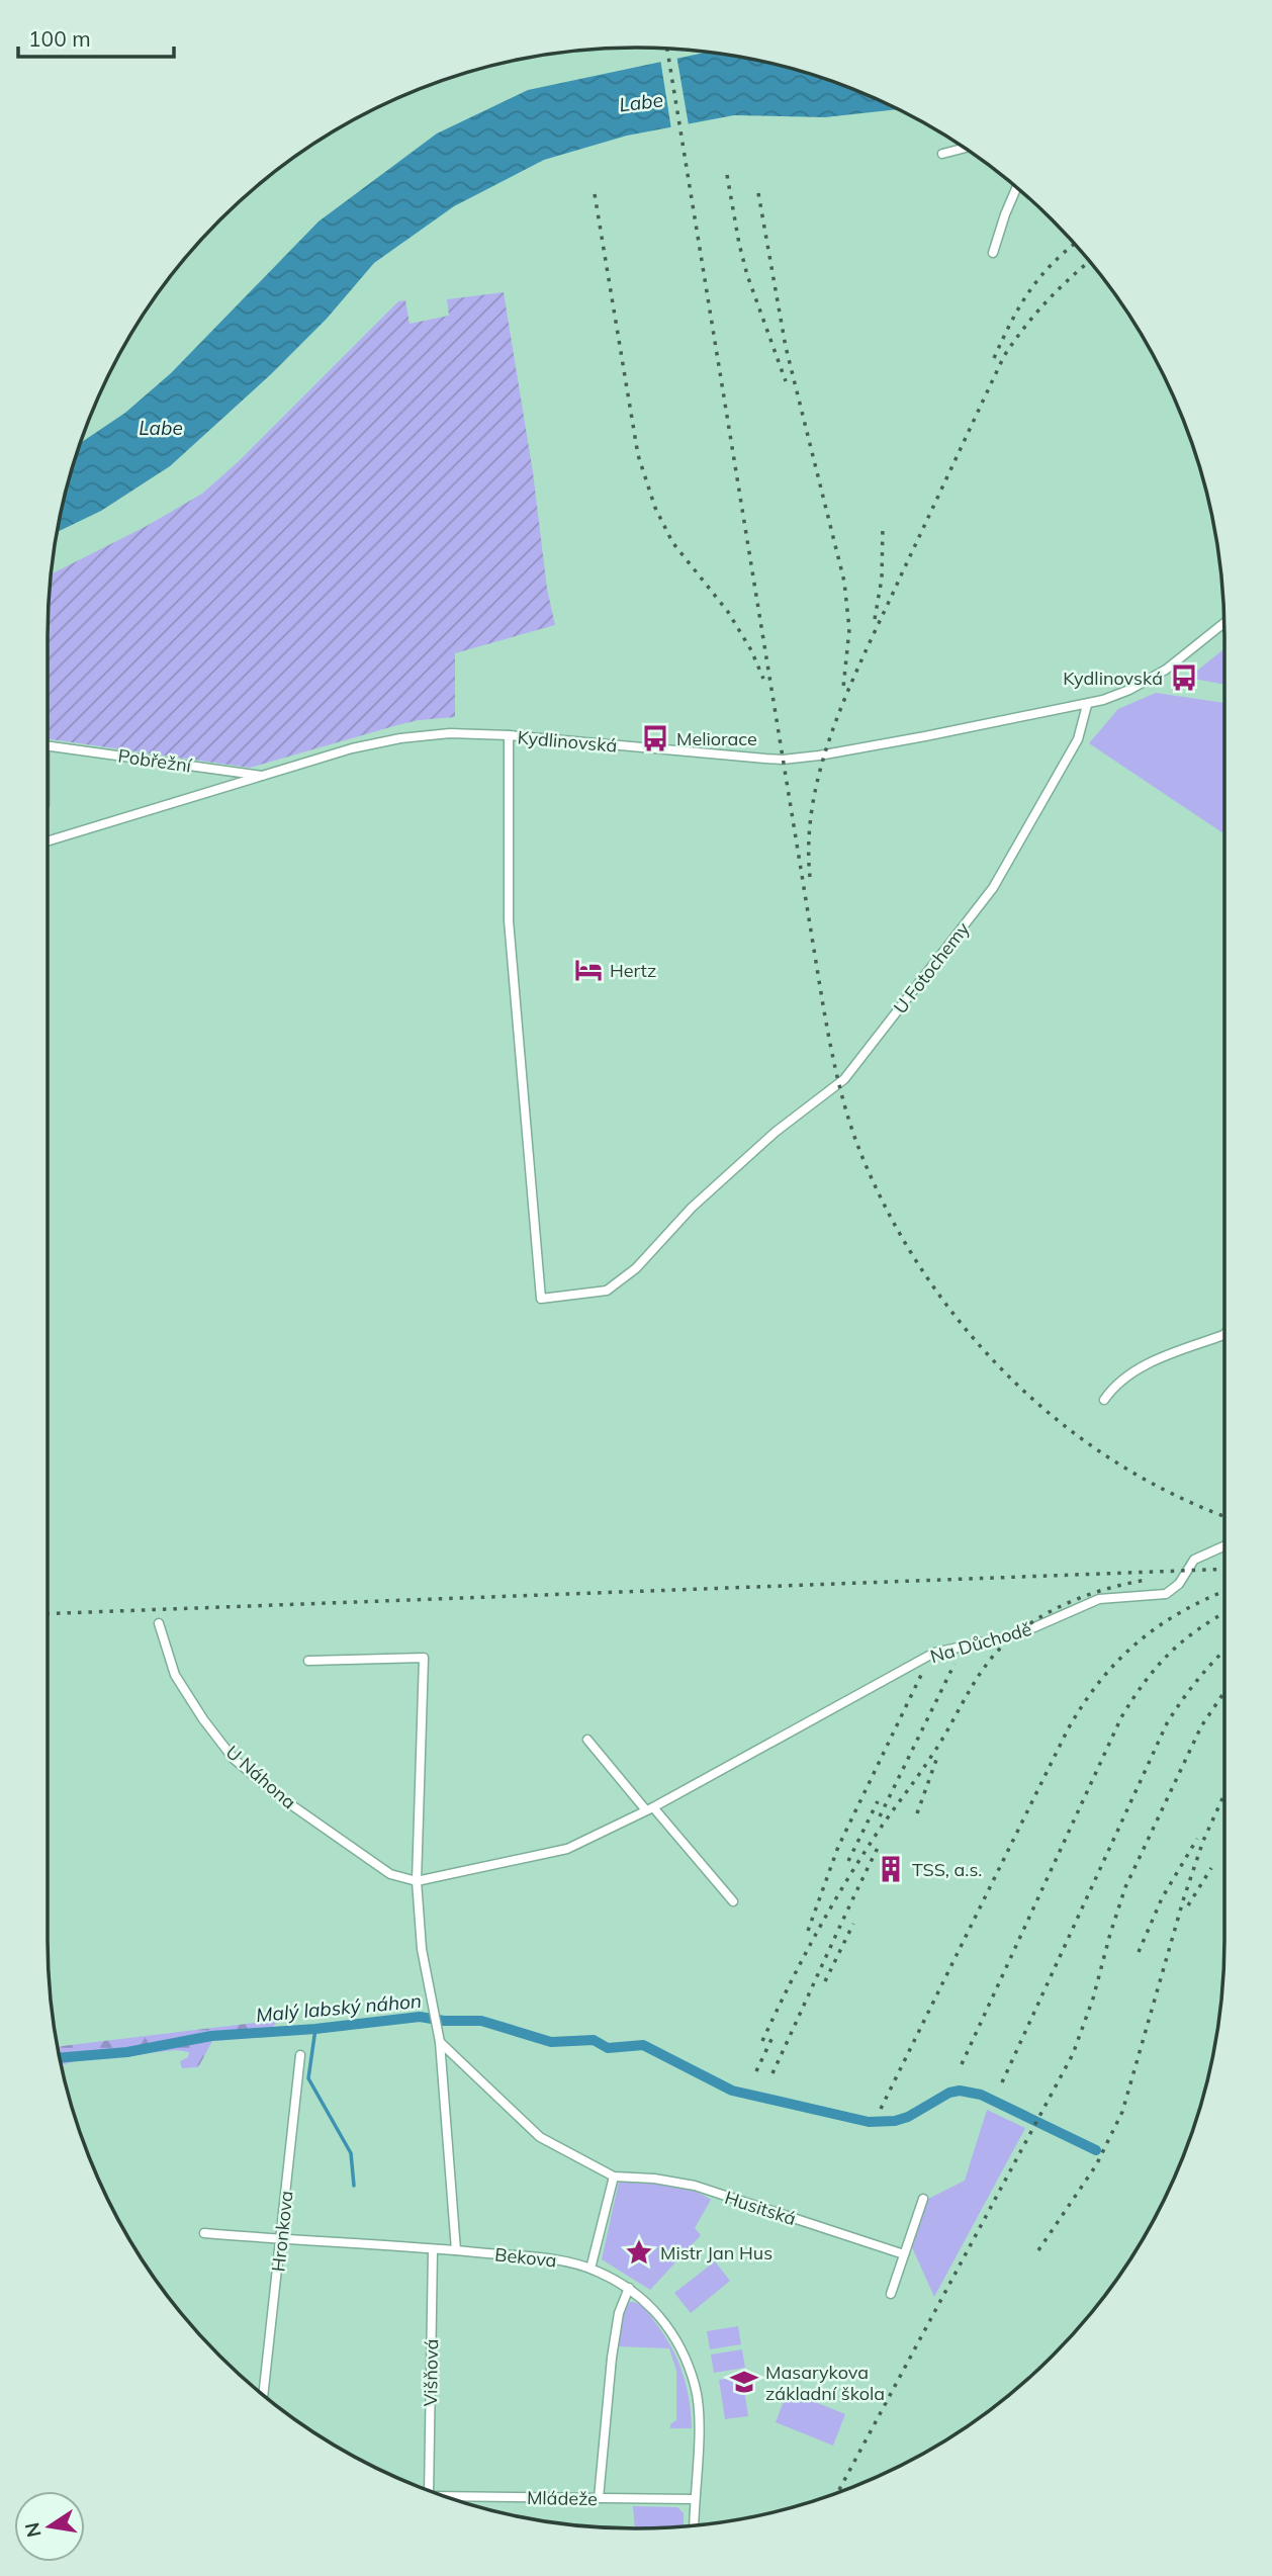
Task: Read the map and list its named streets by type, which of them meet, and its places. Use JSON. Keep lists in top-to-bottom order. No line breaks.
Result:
{"streets":{"street":["Kydlinovská","Pobřežní","U Fotochemy","Na Důchodě","U Náhona","Husitská","Hronkova","Bekova","Višňová","Mládeže"]},"crossings":[["Kydlinovská","Pobřežní"],["Kydlinovská","U Fotochemy"],["Na Důchodě","U Náhona"],["Hronkova","Bekova"],["Bekova","Višňová"],["Bekova","Mládeže"]],"water":["Labe","Malý labský náhon"],"places":{"bus stop":["Kydlinovská","Meliorace"],"hotel":["Hertz"],"building":["TSS, a.s."],"place":["Mistr Jan Hus"],"school or university":["Masarykova základní škola"]},"scale_bar":"100 m","north":"left"}
